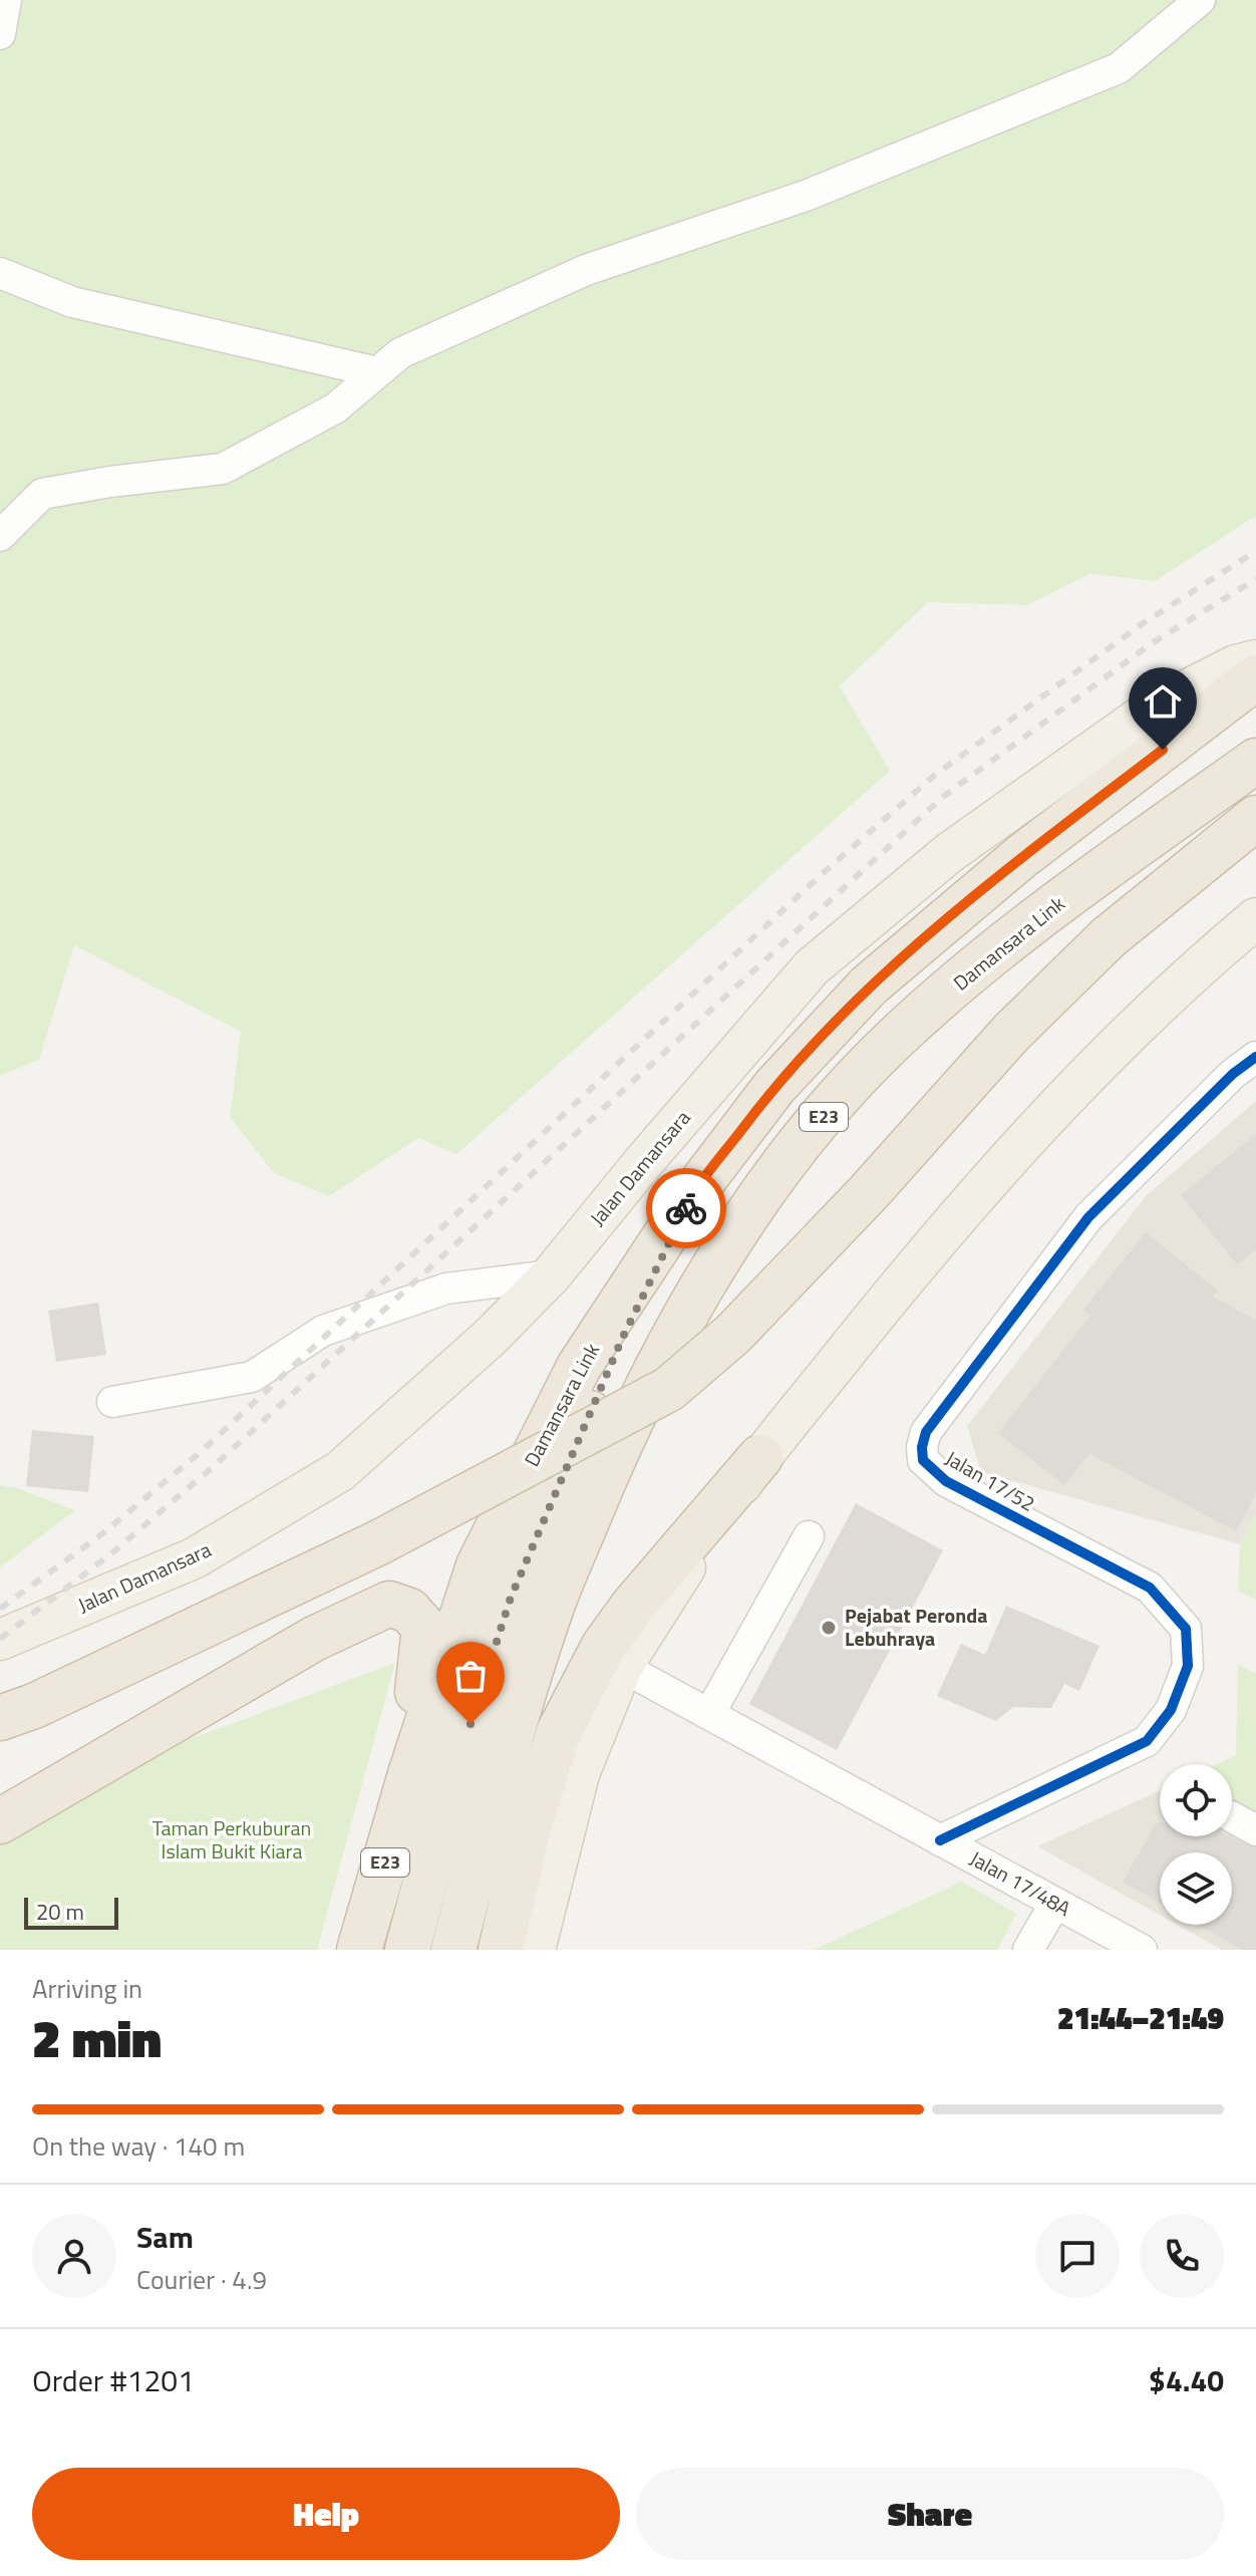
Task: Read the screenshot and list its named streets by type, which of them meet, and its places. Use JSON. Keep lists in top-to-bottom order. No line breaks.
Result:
{"streets":{"highway":["Damansara Link","E23"],"main road":["Jalan Damansara"],"street":["Jalan 17/52","Jalan 17/48A"]},"crossings":[["Jalan 17/52","Jalan 17/48A"]],"parks":["Taman Perkuburan Islam Bukit Kiara"],"places":["Pejabat Peronda Lebuhraya"],"scale_bar":"20 m","page":{"scale":"20 m","heading":["2 min","Arriving in","21:44–21:49"],"panel":["Sam","Courier · 4.9","Order #1201","$4.40"],"bar":"On the way · 140 m","buttons":["Help","Share"]}}
